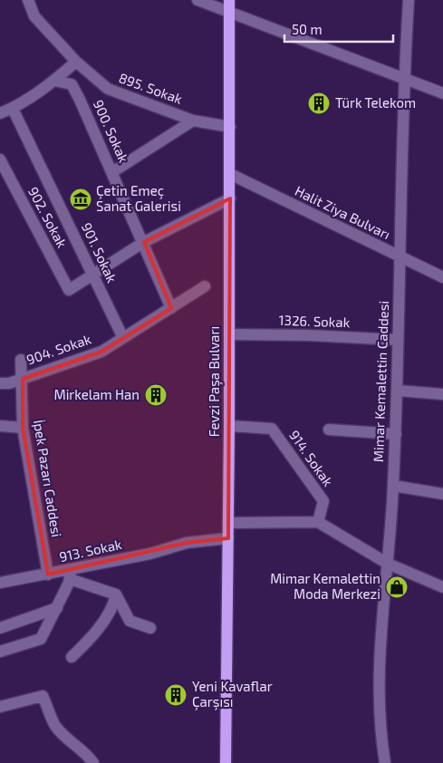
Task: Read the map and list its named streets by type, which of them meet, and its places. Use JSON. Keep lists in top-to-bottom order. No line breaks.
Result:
{"streets":{"main road":["Fevzi Paşa Bulvarı"],"street":["895. Sokak","900. Sokak","Halit Ziya Bulvarı","902. Sokak","901. Sokak","1326. Sokak","904. Sokak","Mimar Kemalettin Caddesi","914. Sokak","İpek Pazarı Caddesi","913. Sokak"]},"crossings":[["895. Sokak","Fevzi Paşa Bulvarı"],["900. Sokak","904. Sokak"],["Halit Ziya Bulvarı","Fevzi Paşa Bulvarı"],["Halit Ziya Bulvarı","Mimar Kemalettin Caddesi"],["902. Sokak","901. Sokak"],["901. Sokak","904. Sokak"],["1326. Sokak","Fevzi Paşa Bulvarı"],["1326. Sokak","Mimar Kemalettin Caddesi"],["904. Sokak","İpek Pazarı Caddesi"],["Fevzi Paşa Bulvarı","914. Sokak"],["Fevzi Paşa Bulvarı","913. Sokak"],["İpek Pazarı Caddesi","913. Sokak"]],"places":{"building":["Türk Telekom","Mirkelam Han","Yeni Kavaflar Çarşısı"],"museum":["Çetin Emeç Sanat Galerisi"],"shop":["Mimar Kemalettin Moda Merkezi"]},"scale_bar":"50 m"}
